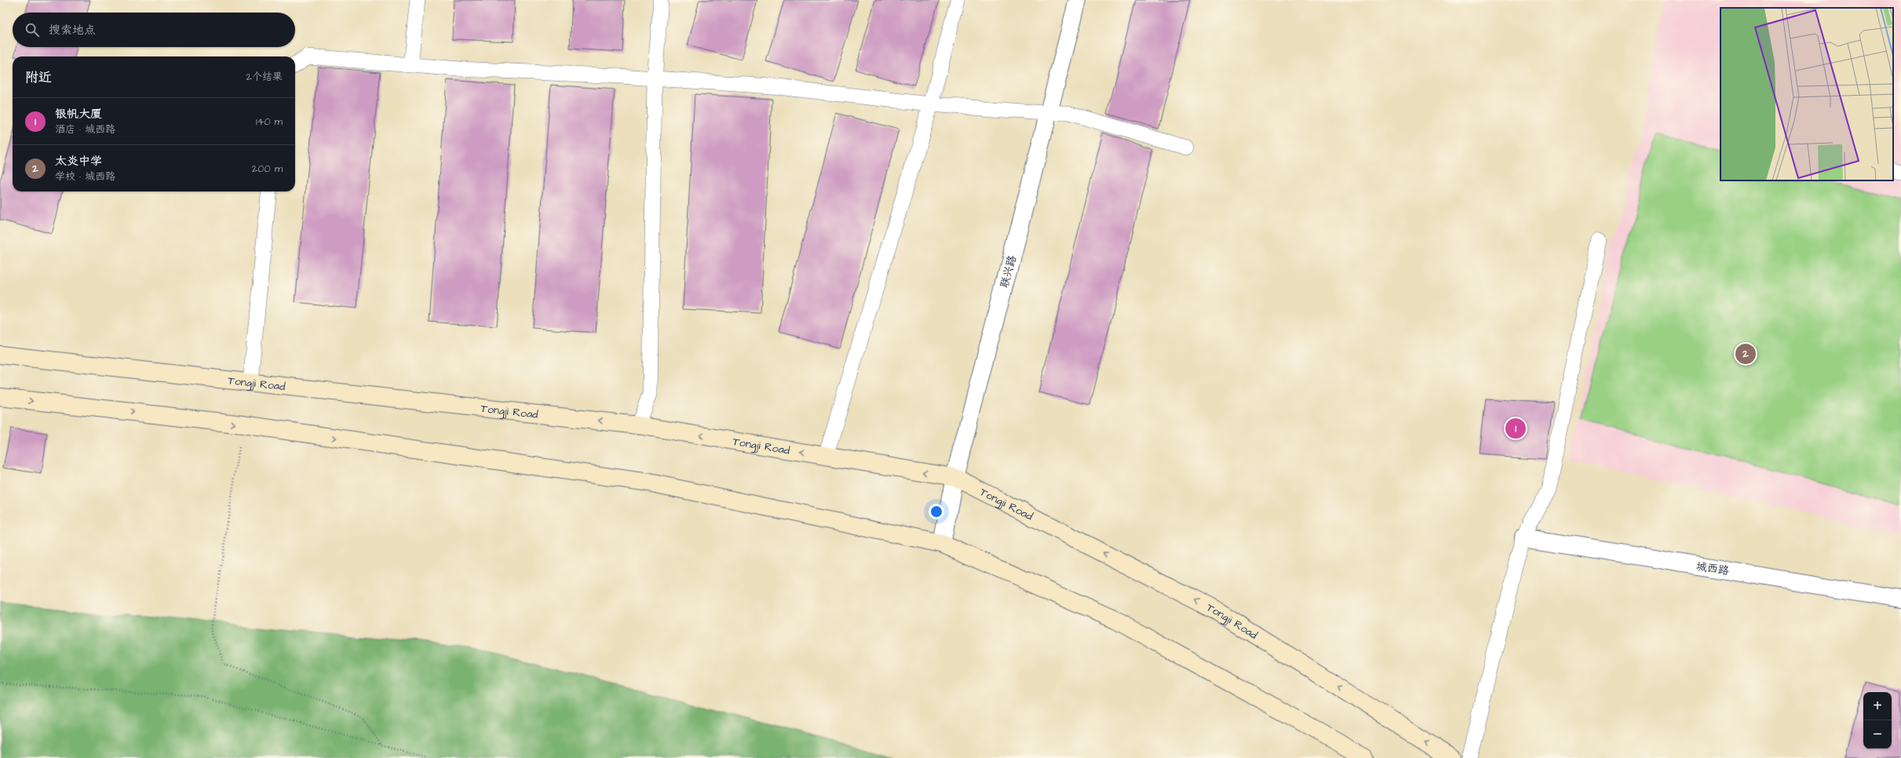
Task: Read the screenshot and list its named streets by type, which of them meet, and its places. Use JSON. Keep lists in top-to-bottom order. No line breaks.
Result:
{"streets":{"main road":["Tongji Road"],"street":["联兴路","城西路"]},"crossings":[["联兴路","Tongji Road"]],"page":{"search":"搜索地点","heading":["附近","2个结果"],"list":[{"mark":"1","name":"银帆大厦","note":"酒店 · 城西路","value":"140 m"},{"mark":"2","name":"太炎中学","note":"学校 · 城西路","value":"200 m"}],"pins":["2","1"],"map_buttons":["+","−"]}}
